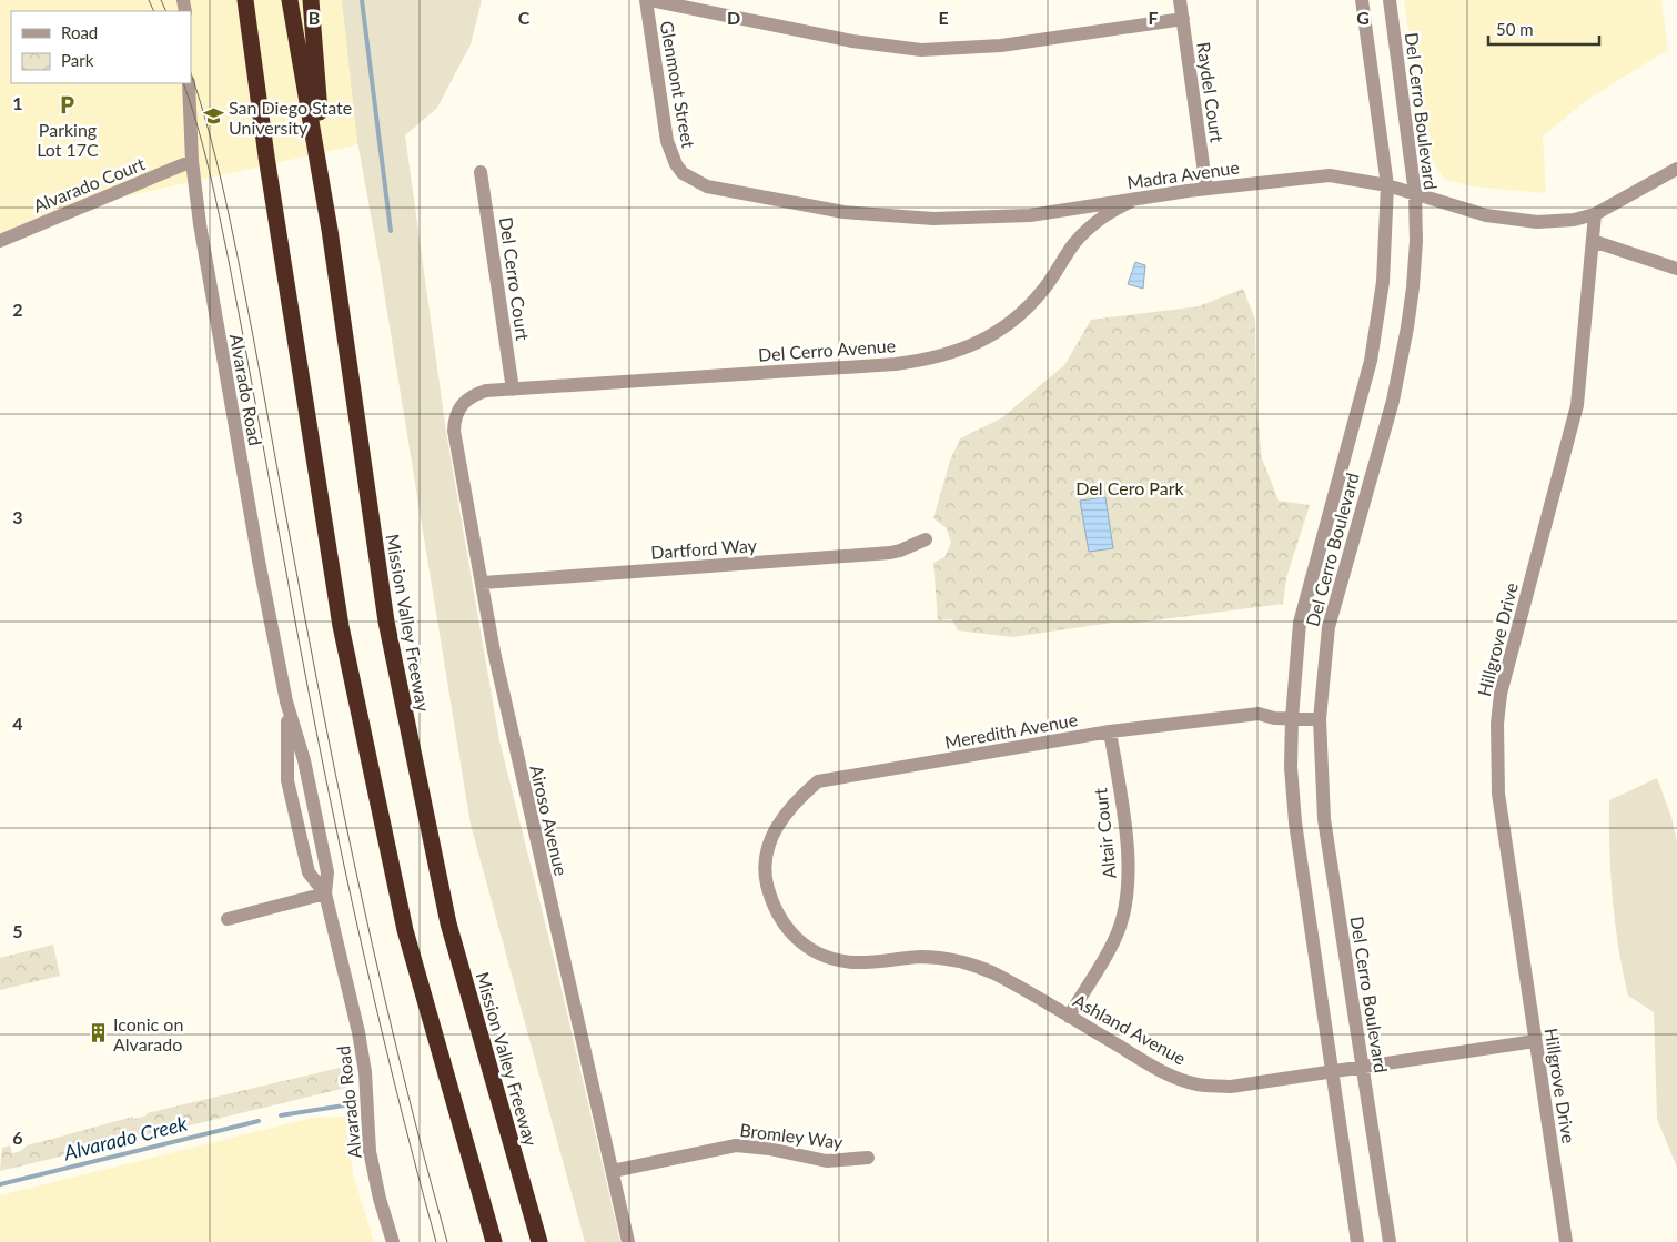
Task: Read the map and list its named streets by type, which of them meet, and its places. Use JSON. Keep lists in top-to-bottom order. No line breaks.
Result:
{"streets":{"highway":["Mission Valley Freeway"],"street":["Glenmont Street","Raydel Court","Del Cerro Boulevard","Madra Avenue","Alvarado Court","Del Cerro Court","Del Cerro Avenue","Alvarado Road","Dartford Way","Hillgrove Drive","Meredith Avenue","Airoso Avenue","Altair Court","Ashland Avenue","Bromley Way"]},"crossings":[["Glenmont Street","Madra Avenue"],["Raydel Court","Madra Avenue"],["Del Cerro Boulevard","Madra Avenue"],["Del Cerro Boulevard","Meredith Avenue"],["Del Cerro Boulevard","Ashland Avenue"],["Madra Avenue","Del Cerro Avenue"],["Madra Avenue","Hillgrove Drive"],["Alvarado Court","Alvarado Road"],["Del Cerro Court","Del Cerro Avenue"],["Del Cerro Avenue","Airoso Avenue"],["Dartford Way","Airoso Avenue"],["Hillgrove Drive","Ashland Avenue"],["Meredith Avenue","Altair Court"],["Meredith Avenue","Ashland Avenue"],["Airoso Avenue","Bromley Way"],["Altair Court","Ashland Avenue"]],"water":["Alvarado Creek"],"parks":["Del Cero Park"],"places":{"parking":["Parking Lot 17C"],"school or university":["San Diego State University"],"building":["Iconic on Alvarado"]},"legend":["Road","Park"],"scale_bar":"50 m","grid":{"columns":["B","C","D","E","F","G"],"rows":["1","2","3","4","5","6"]}}
